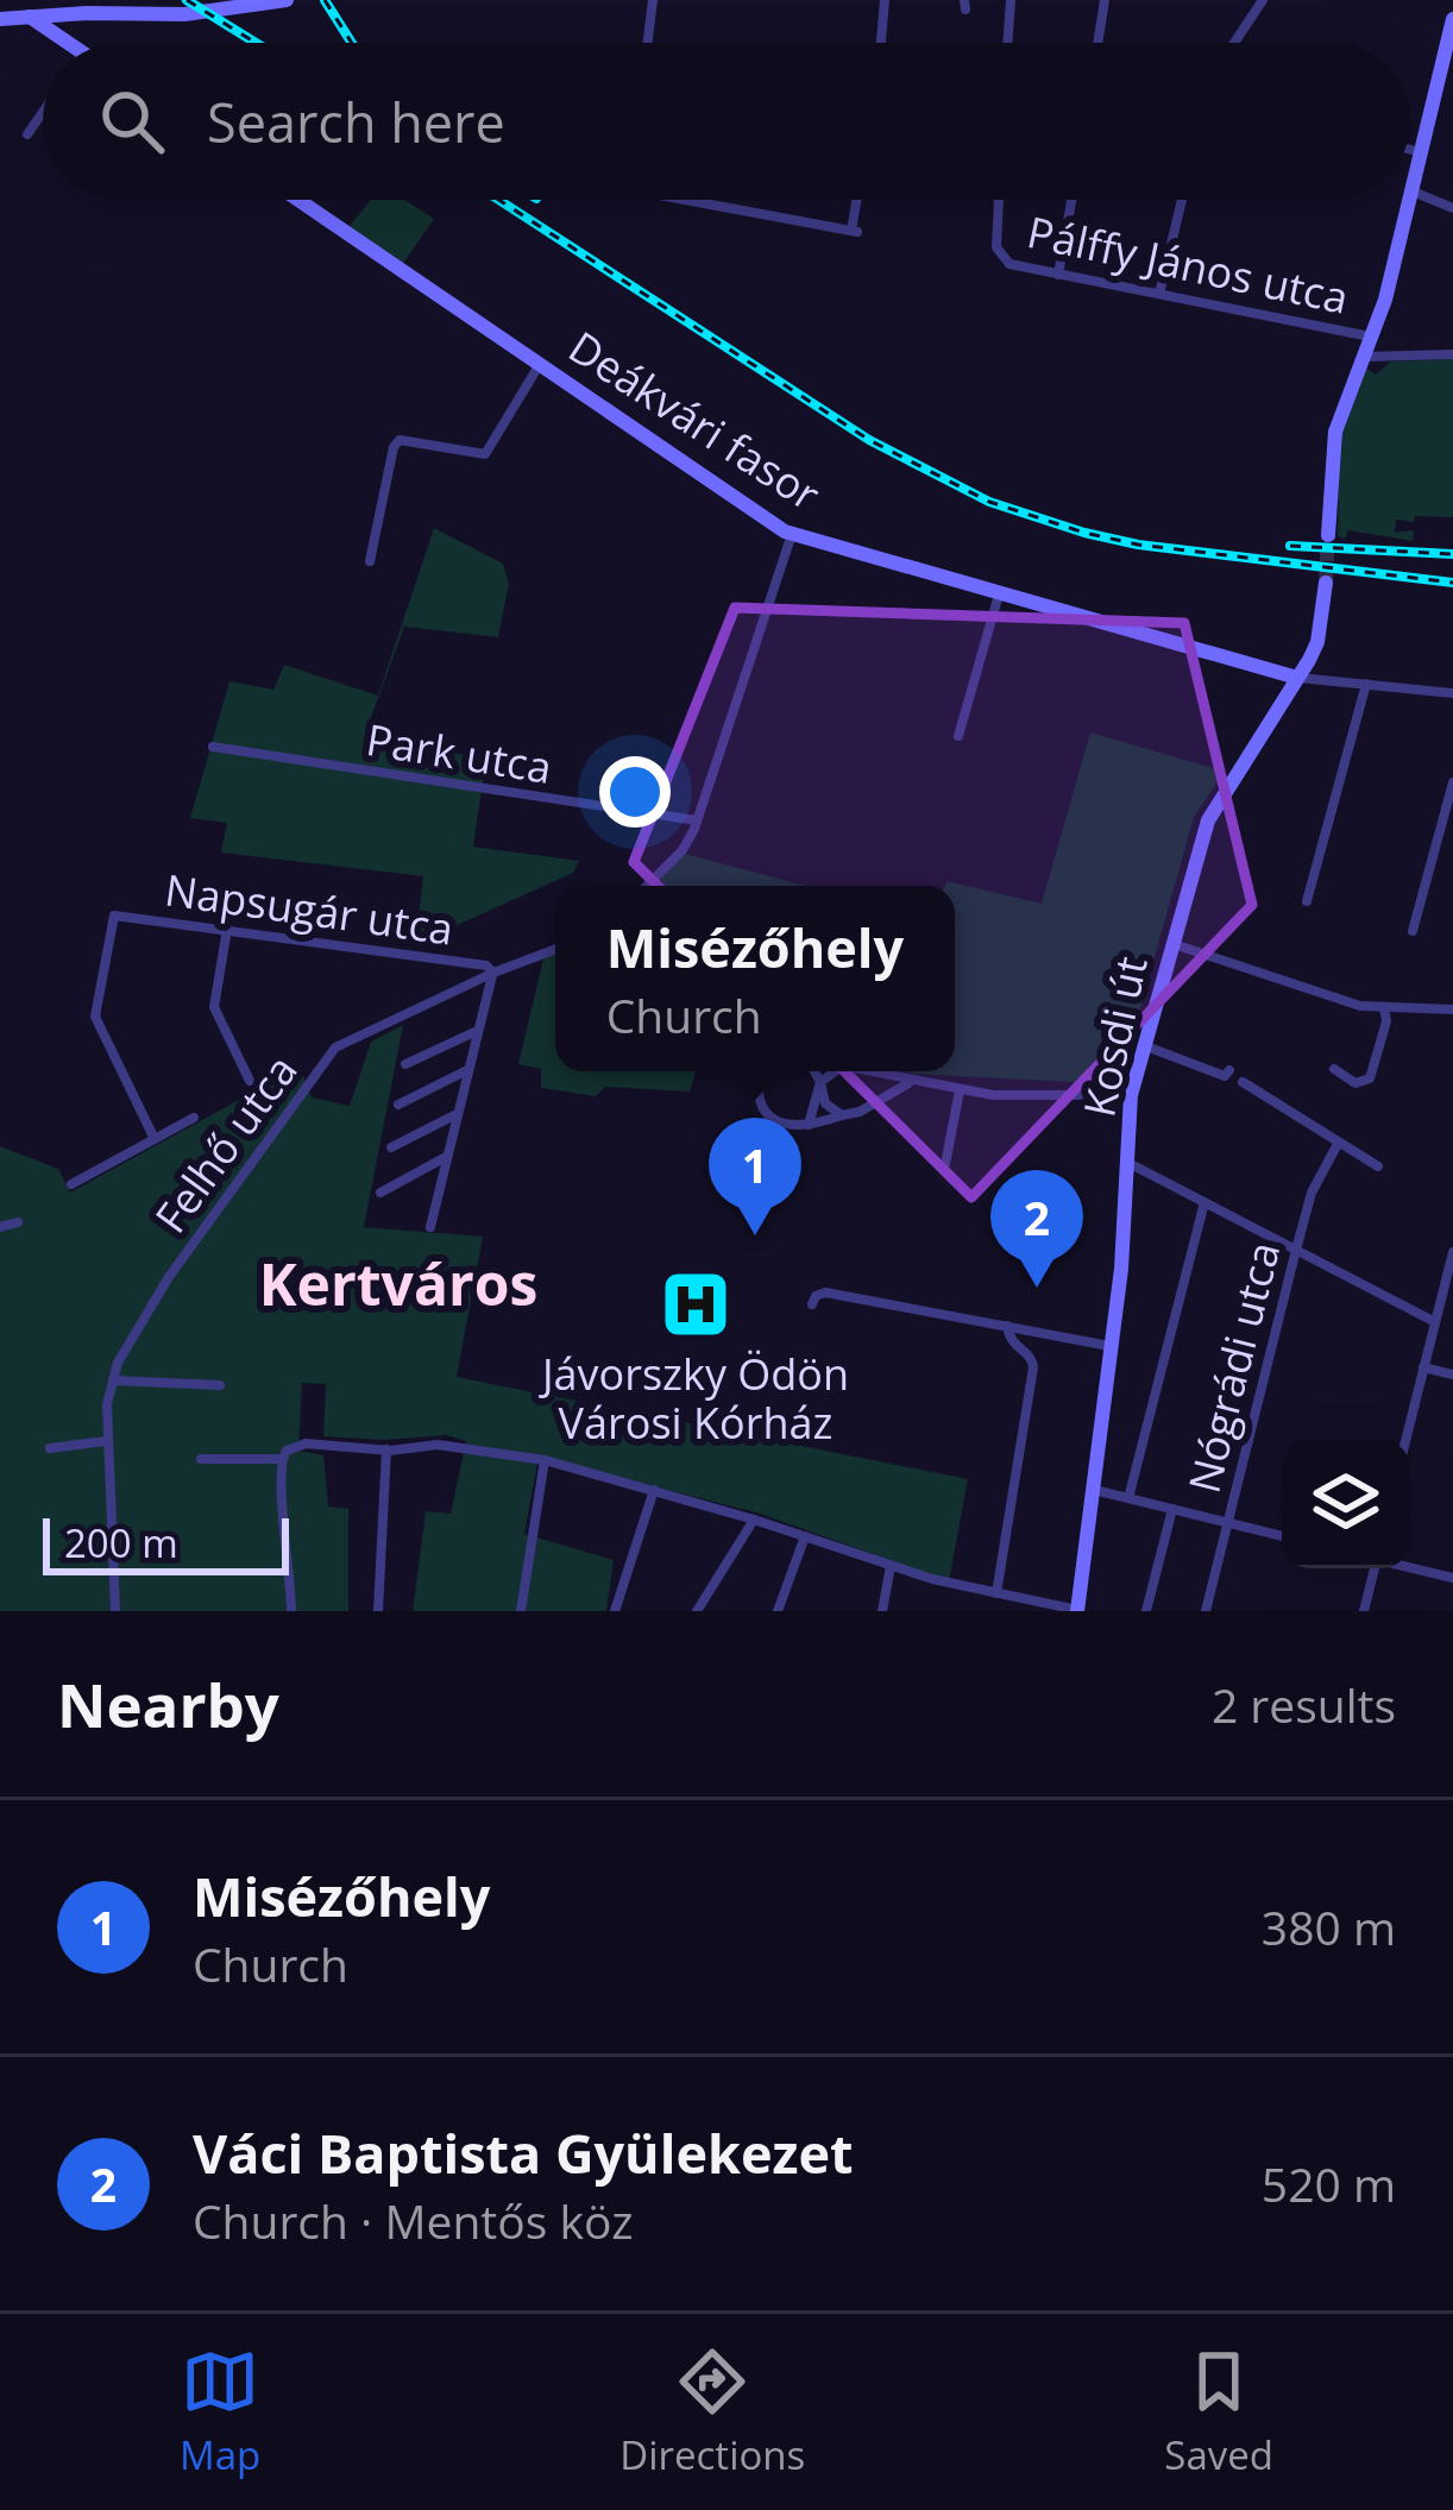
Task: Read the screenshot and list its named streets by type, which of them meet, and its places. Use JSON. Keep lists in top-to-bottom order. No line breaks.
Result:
{"streets":{"street":["Pálffy János utca","Deákvári fasor","Park utca","Napsugár utca","Kosdi út","Felhő utca","Nógrádi utca"]},"crossings":[["Deákvári fasor","Kosdi út"],["Napsugár utca","Felhő utca"]],"districts":["Kertváros"],"places":{"hospital":["Jávorszky Ödön Városi Kórház"]},"scale_bar":"200 m","page":{"search":"Search here","popup":["Misézőhely","Church"],"pins":["1","2"],"scale":"200 m","heading":["Nearby","2 results"],"list":[{"mark":"1","name":"Misézőhely","note":"Church","value":"380 m"},{"mark":"2","name":"Váci Baptista Gyülekezet","note":"Church · Mentős köz","value":"520 m"}],"nav":["Map","Directions","Saved"]}}
